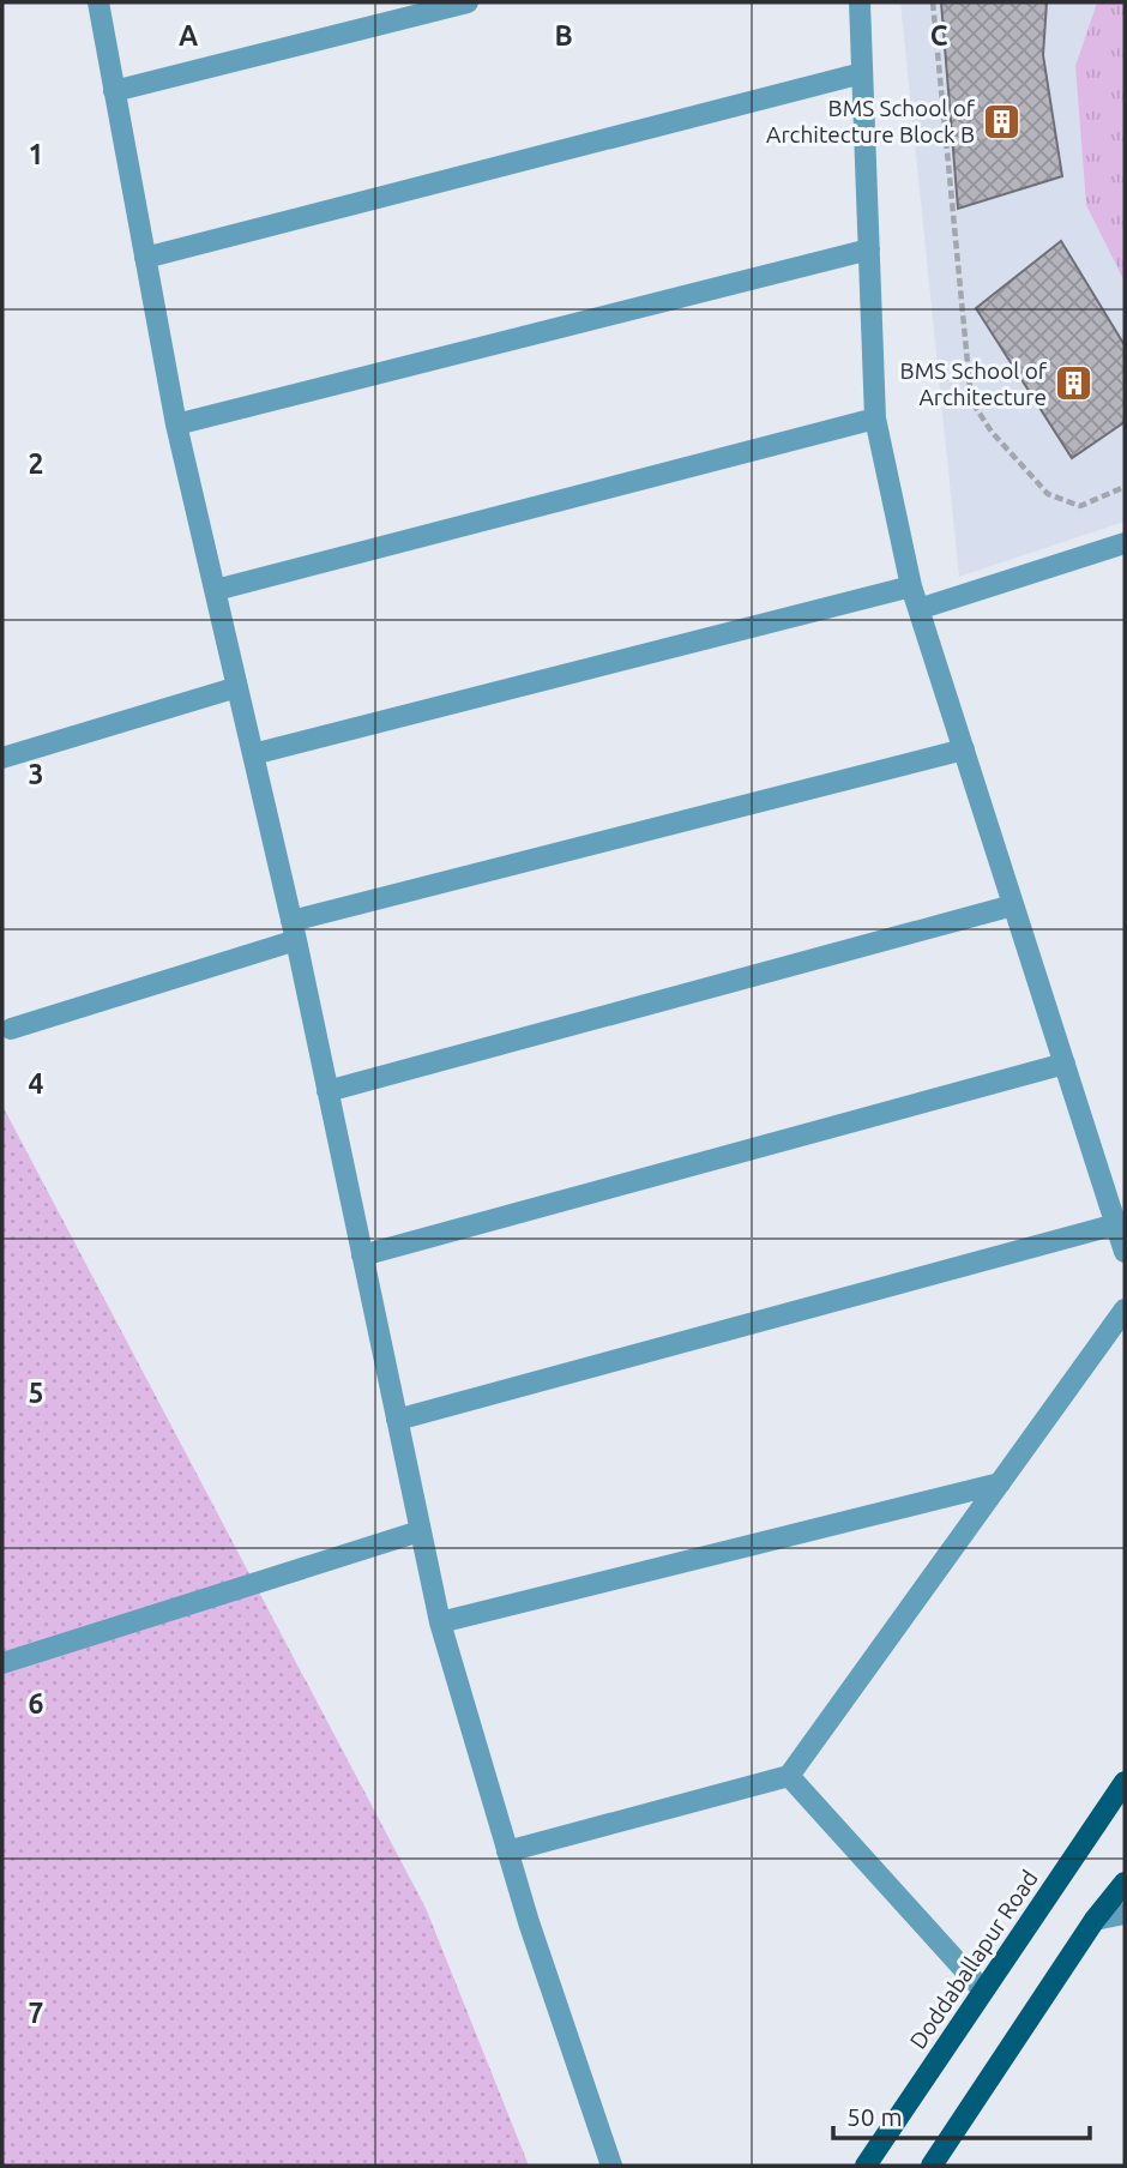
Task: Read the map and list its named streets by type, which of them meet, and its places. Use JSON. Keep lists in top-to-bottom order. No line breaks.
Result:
{"streets":{"main road":["Doddaballapur Road"]},"places":{"building":["BMS School of Architecture Block B","BMS School of Architecture"]},"scale_bar":"50 m","grid":{"columns":["A","B","C"],"rows":["1","2","3","4","5","6","7"]}}
